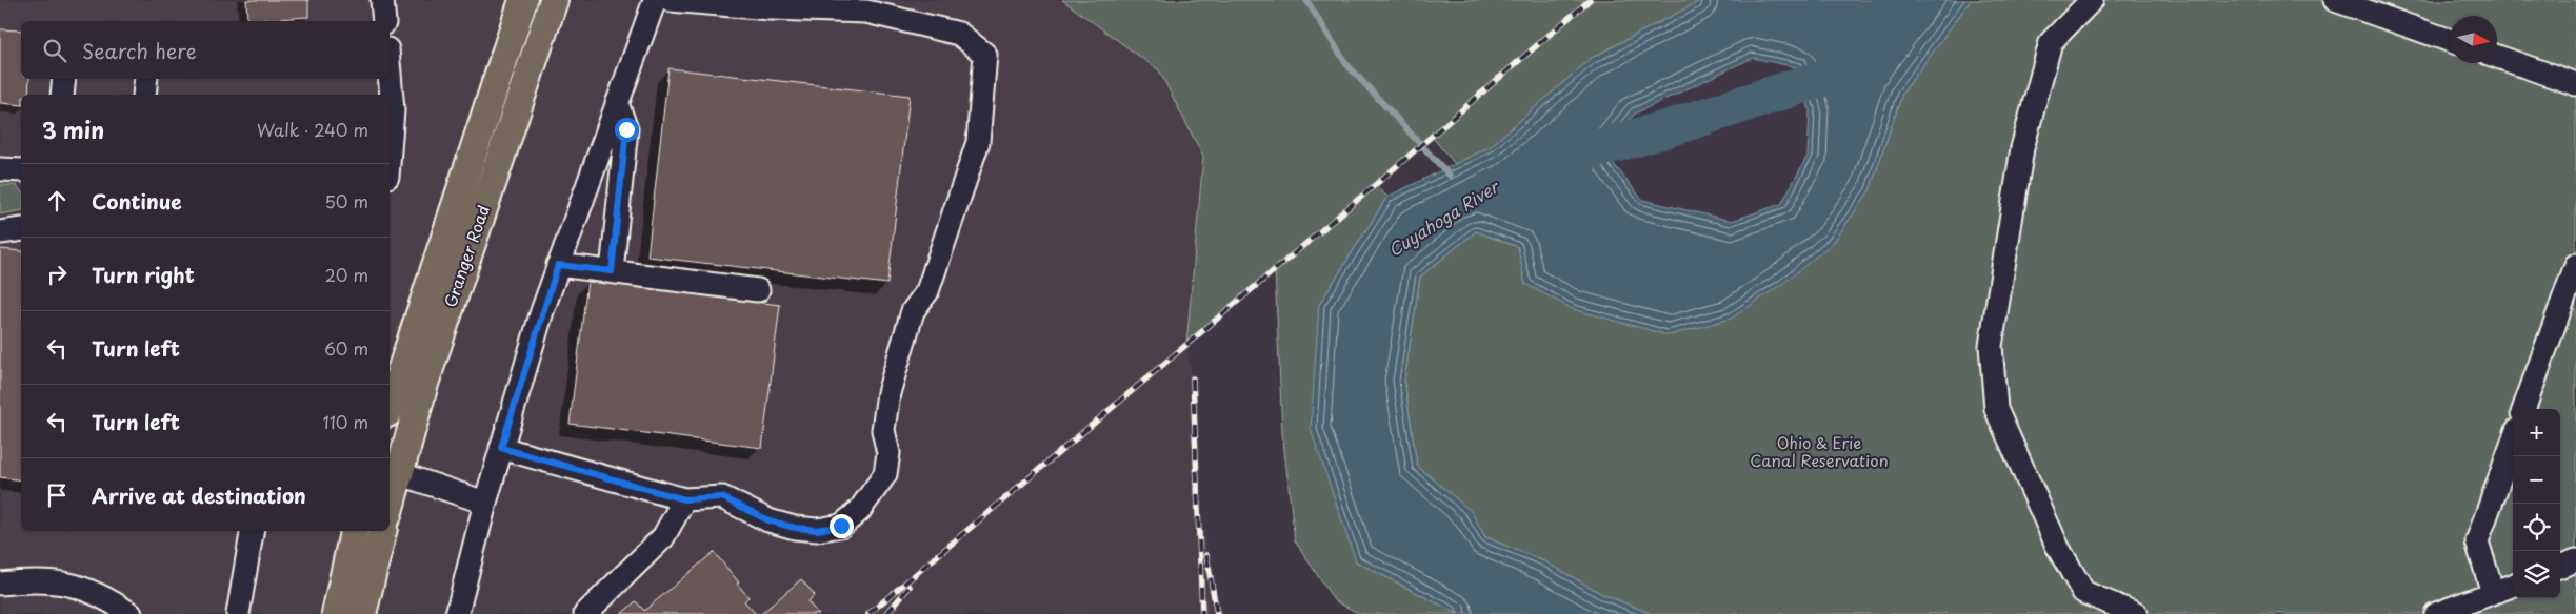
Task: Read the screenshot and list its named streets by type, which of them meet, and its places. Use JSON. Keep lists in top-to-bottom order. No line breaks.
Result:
{"streets":{"main road":["Granger Road"]},"water":["Cuyahoga River"],"parks":["Ohio & Erie Canal Reservation"],"north":"right","page":{"search":"Search here","heading":["3 min","Walk · 240 m"],"list":[["Continue","50 m"],["Turn right","20 m"],["Turn left","60 m"],["Turn left","110 m"],"Arrive at destination"],"map_buttons":["+","−"]}}
